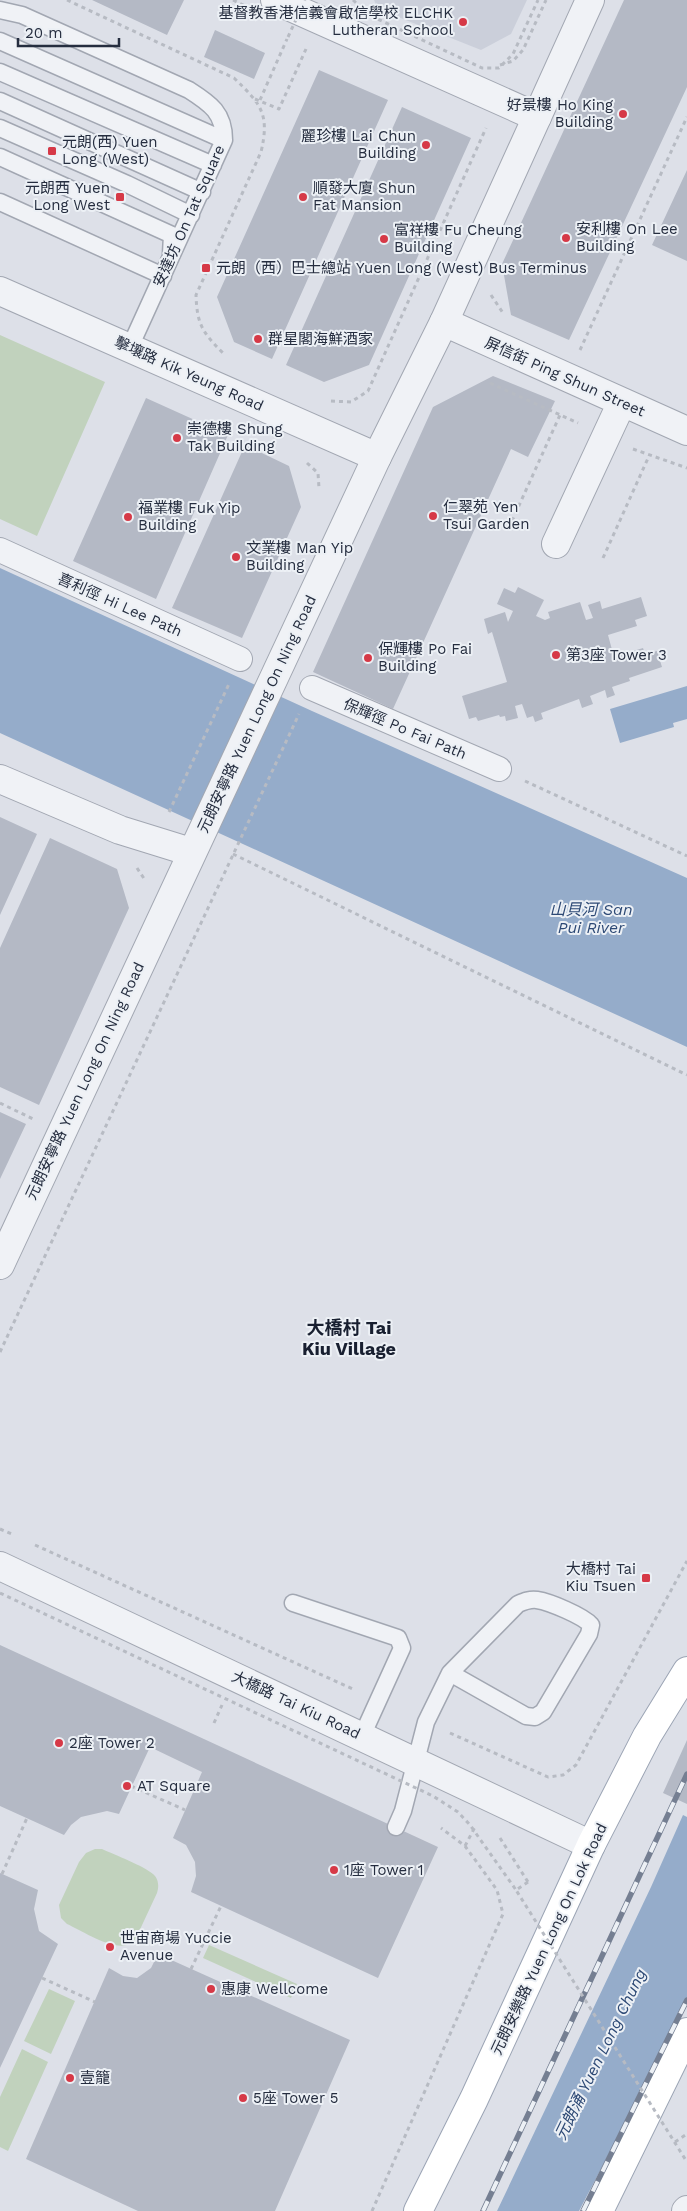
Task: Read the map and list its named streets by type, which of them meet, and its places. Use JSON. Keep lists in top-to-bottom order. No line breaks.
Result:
{"streets":{"main road":["元朗安樂路 Yuen Long On Lok Road"],"street":["擊壤路 Kik Yeung Road","屏信街 Ping Shun Street","喜利徑 Hi Lee Path","元朗安寧路 Yuen Long On Ning Road","保輝徑 Po Fai Path","大橋路 Tai Kiu Road"],"lane":["安達坊 On Tat Square"]},"crossings":[["安達坊 On Tat Square","擊壤路 Kik Yeung Road"],["擊壤路 Kik Yeung Road","元朗安寧路 Yuen Long On Ning Road"],["屏信街 Ping Shun Street","元朗安寧路 Yuen Long On Ning Road"],["大橋路 Tai Kiu Road","元朗安樂路 Yuen Long On Lok Road"]],"districts":["大橋村 Tai Kiu Village"],"water":["山貝河 San Pui River","元朗涌 Yuen Long Chung"],"places":{"other":["基督教香港信義會啟信學校 ELCHK Lutheran School","好景樓 Ho King Building","麗珍樓 Lai Chun Building","順發大廈 Shun Fat Mansion","安利樓 On Lee Building","富祥樓 Fu Cheung Building","群星閣海鮮酒家","崇德樓 Shung Tak Building","仁翠苑 Yen Tsui Garden","福業樓 Fuk Yip Building","文業樓 Man Yip Building","第3座 Tower 3","保輝樓 Po Fai Building","2座 Tower 2","AT Square","1座 Tower 1","世宙商場 Yuccie Avenue","惠康 Wellcome","壹籠","5座 Tower 5"],"transit":["元朗(西) Yuen Long (West)","元朗西 Yuen Long West","元朗（西）巴士總站 Yuen Long (West) Bus Terminus","大橋村 Tai Kiu Tsuen"]},"scale_bar":"20 m"}
